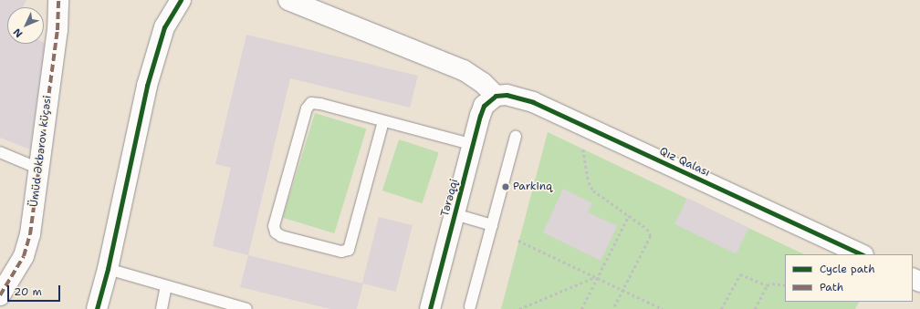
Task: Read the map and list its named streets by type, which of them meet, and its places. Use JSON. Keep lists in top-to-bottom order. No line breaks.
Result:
{"streets":{"street":["Ümüd Əkbərov küçəsi","Qız Qalası","Tərəqqi"]},"crossings":[["Qız Qalası","Tərəqqi"]],"places":["Parkinq"],"legend":["Cycle path","Path"],"scale_bar":"20 m","north":"bottom left"}
